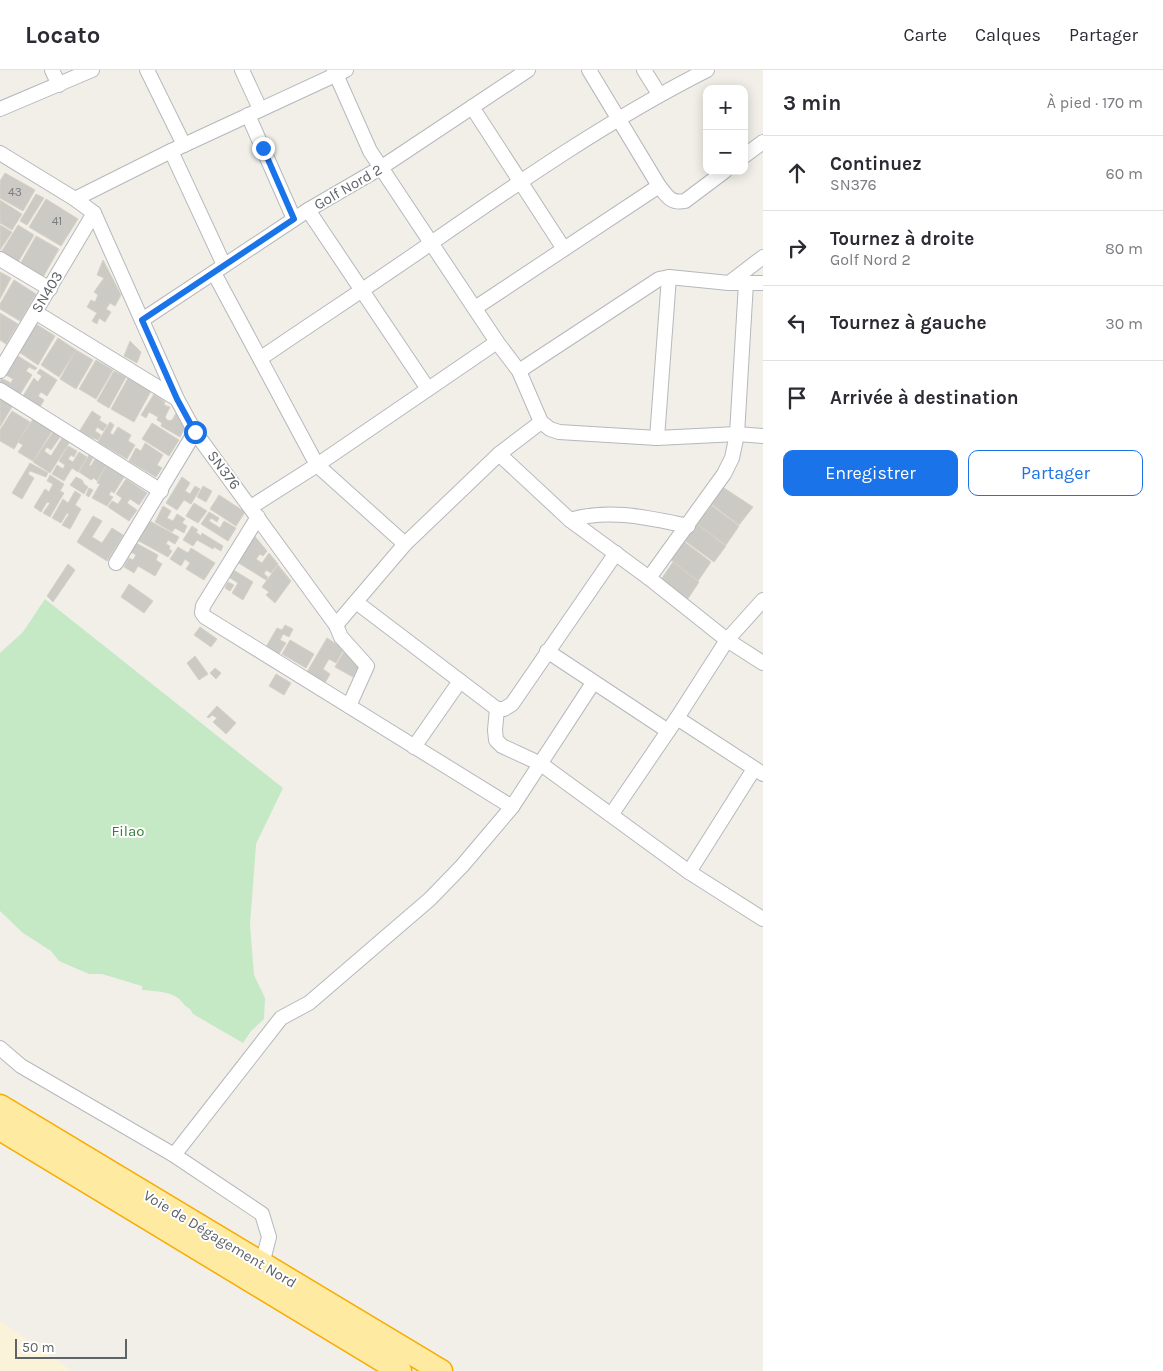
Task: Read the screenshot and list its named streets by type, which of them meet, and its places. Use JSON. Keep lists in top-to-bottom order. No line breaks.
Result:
{"streets":{"highway":["Voie de Dégagement Nord"],"street":["Golf Nord 2","SN403","SN376"]},"crossings":[["Golf Nord 2","SN376"],["SN403","SN376"]],"parks":["Filao"],"house_numbers":["43","41"],"scale_bar":"50 m","page":{"header":"Locato","nav":["Carte","Calques","Partager"],"heading":["3 min","À pied · 170 m"],"map_buttons":["+","−"],"list":[["Continuez","SN376","60 m"],["Tournez à droite","Golf Nord 2","80 m"],["Tournez à gauche","30 m"],"Arrivée à destination"],"buttons":["Enregistrer","Partager"],"scale":"50 m"}}
